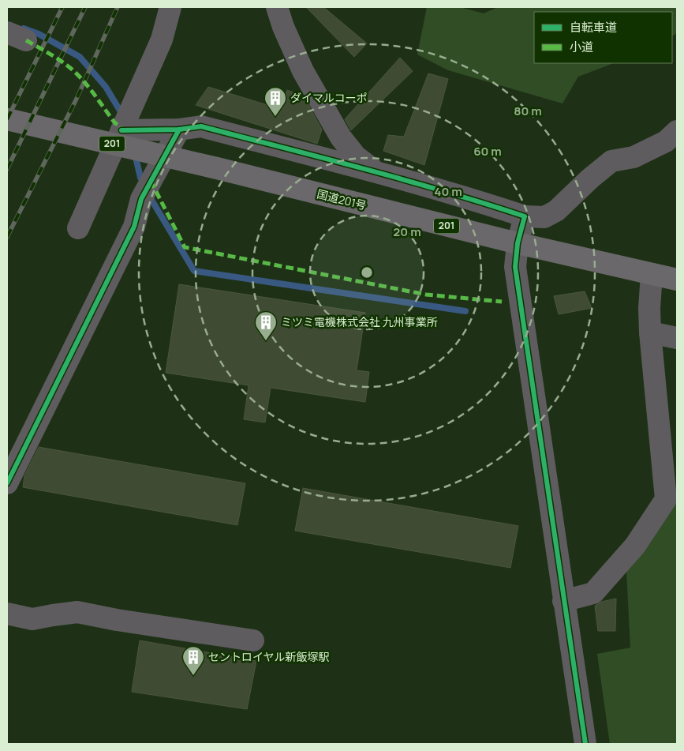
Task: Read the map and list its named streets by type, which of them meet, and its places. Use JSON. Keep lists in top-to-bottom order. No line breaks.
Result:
{"streets":{"highway":["201","国道201号"]},"places":{"building":["ダイマルコーポ","ミツミ電機株式会社 九州事業所","セントロイヤル新飯塚駅"]},"legend":["自転車道","小道"],"rings":["80 m","60 m","40 m","20 m"]}
